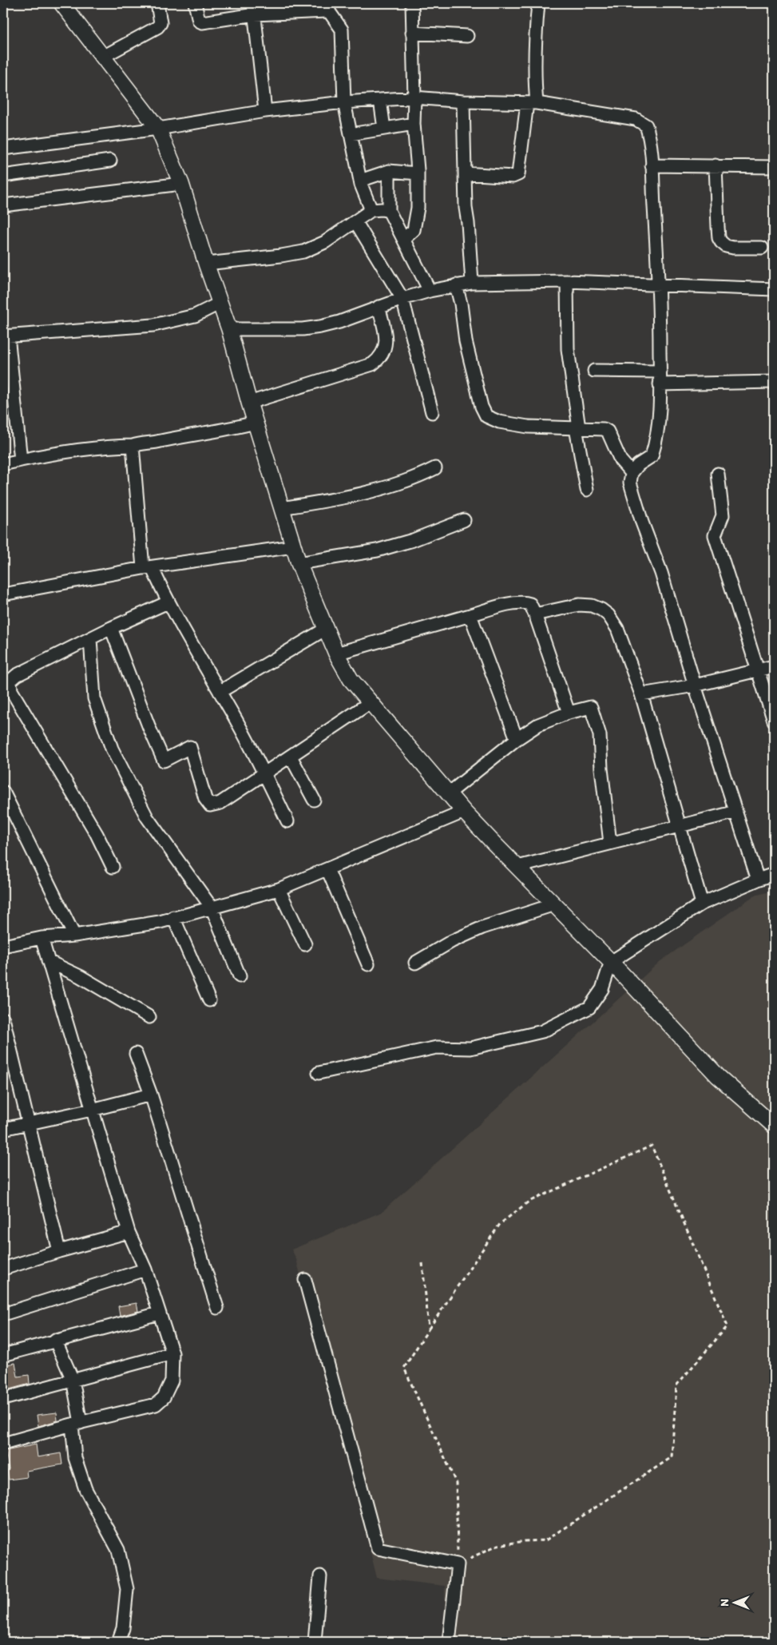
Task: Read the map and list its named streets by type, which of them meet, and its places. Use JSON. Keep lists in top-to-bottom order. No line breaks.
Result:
{"north":"left"}
